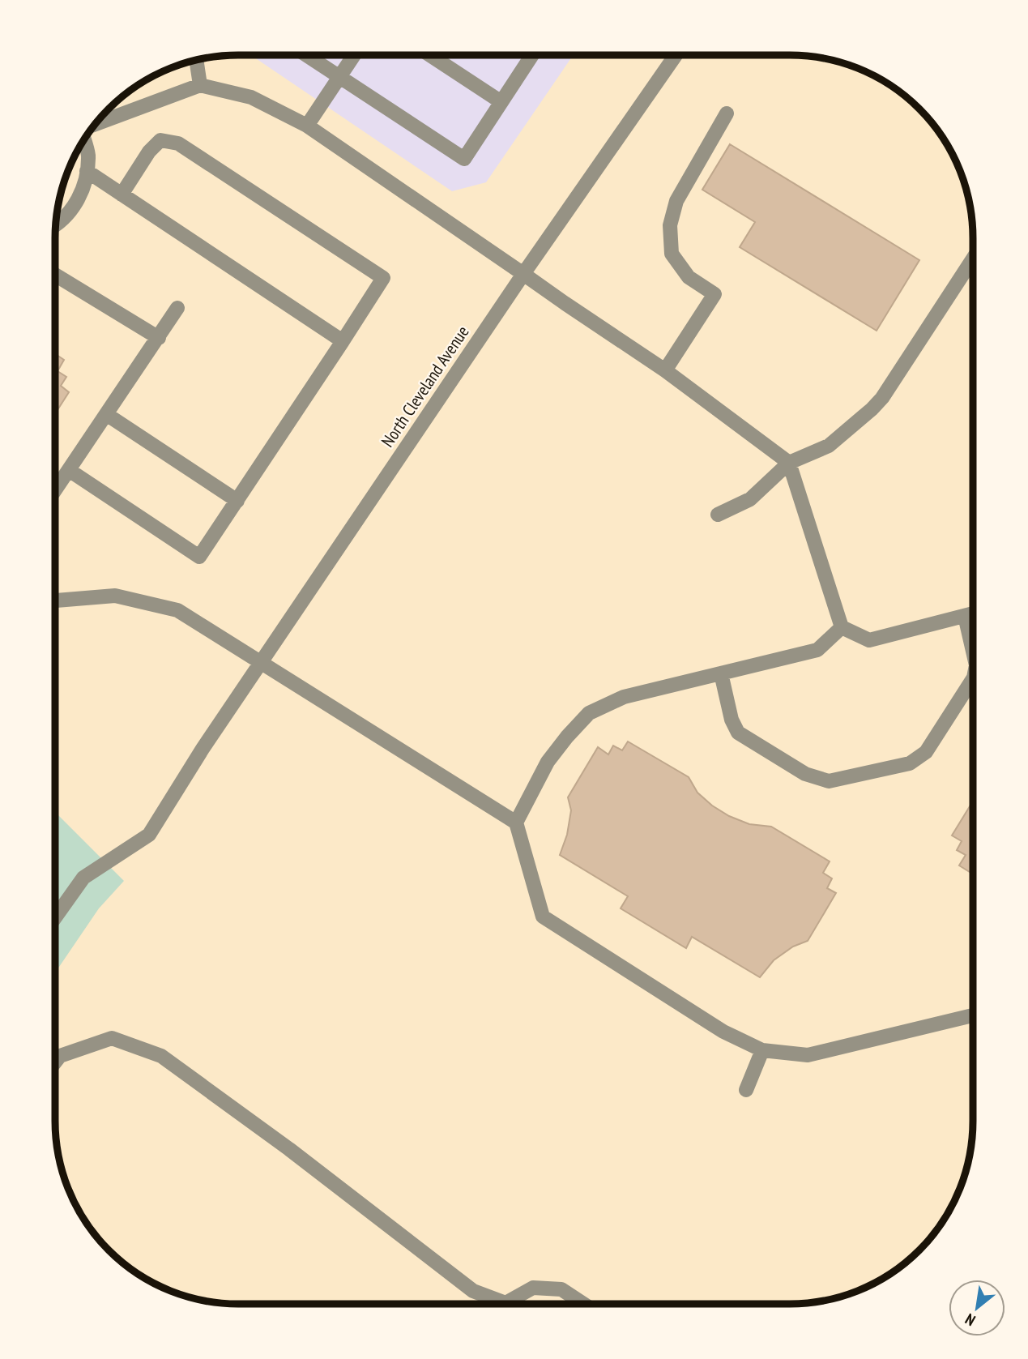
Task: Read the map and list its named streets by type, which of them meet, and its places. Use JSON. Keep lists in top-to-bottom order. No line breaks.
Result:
{"streets":{"street":["North Cleveland Avenue"]},"north":"bottom left"}
